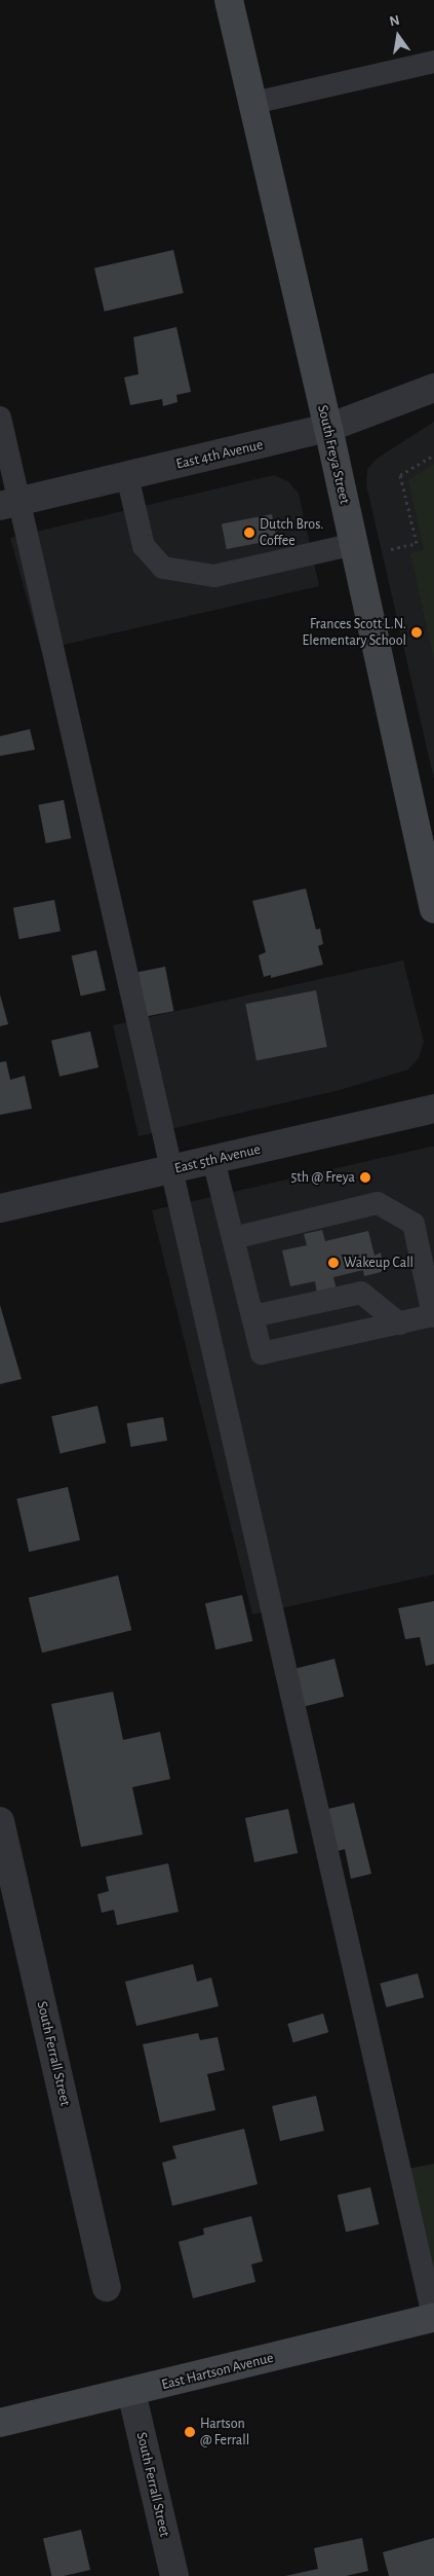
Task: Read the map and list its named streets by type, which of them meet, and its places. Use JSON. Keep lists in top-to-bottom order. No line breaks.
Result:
{"streets":{"main road":["South Freya Street","East Hartson Avenue"],"street":["East 4th Avenue","East 5th Avenue","South Ferrall Street"]},"crossings":[["East 4th Avenue","South Freya Street"],["South Ferrall Street","East Hartson Avenue"]],"places":["Dutch Bros. Coffee","Frances Scott L.N. Elementary School","5th @ Freya","Wakeup Call","Hartson @ Ferrall"],"north":"top"}
